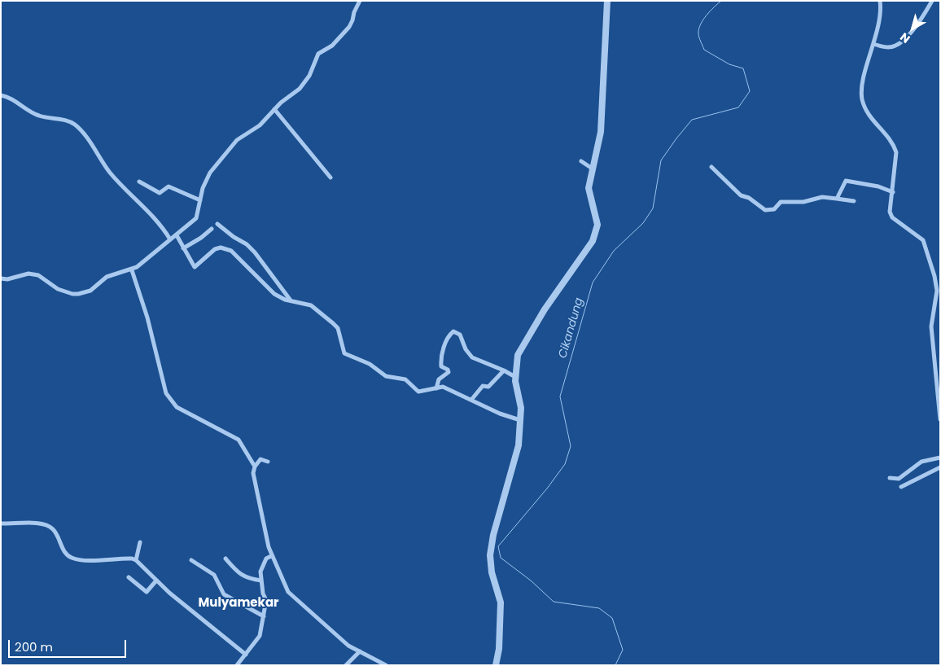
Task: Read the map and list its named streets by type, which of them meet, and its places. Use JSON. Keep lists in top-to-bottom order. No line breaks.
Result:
{"districts":["Mulyamekar"],"water":["Cikandung"],"scale_bar":"200 m","north":"bottom left"}
